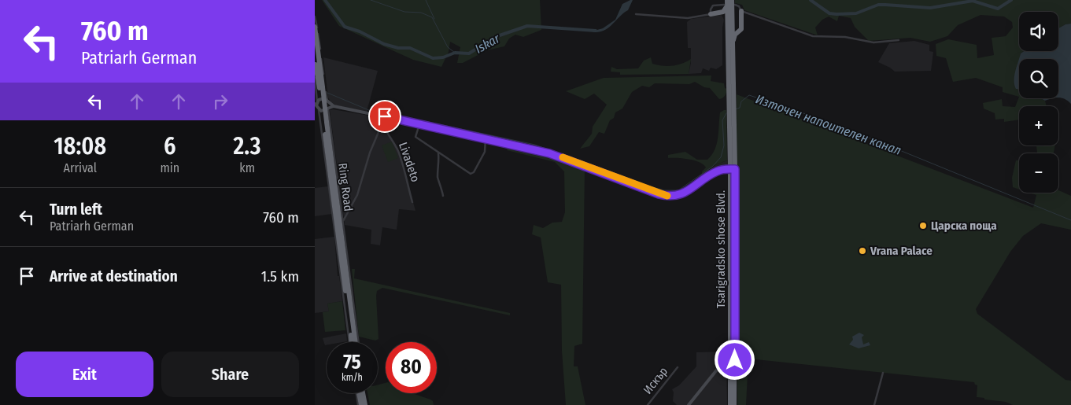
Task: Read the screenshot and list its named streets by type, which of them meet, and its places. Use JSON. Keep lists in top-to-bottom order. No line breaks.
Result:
{"streets":{"highway":["Ring Road","Tsarigradsko shose Blvd."],"street":["Livadeto","Искър"]},"water":["Iskar","Източен напоителен канал"],"places":["Царска поща","Vrana Palace"],"page":{"turn":["760 m","Patriarh German"],"map_buttons":["+","−"],"eta":["18:08","Arrival","6","min","2.3","km"],"list":[{"name":"Turn left","note":"Patriarh German","value":"760 m"},{"name":"Arrive at destination","value":"1.5 km"}],"speed":"75 km/h","limit":"80","buttons":["Exit","Share"]}}
